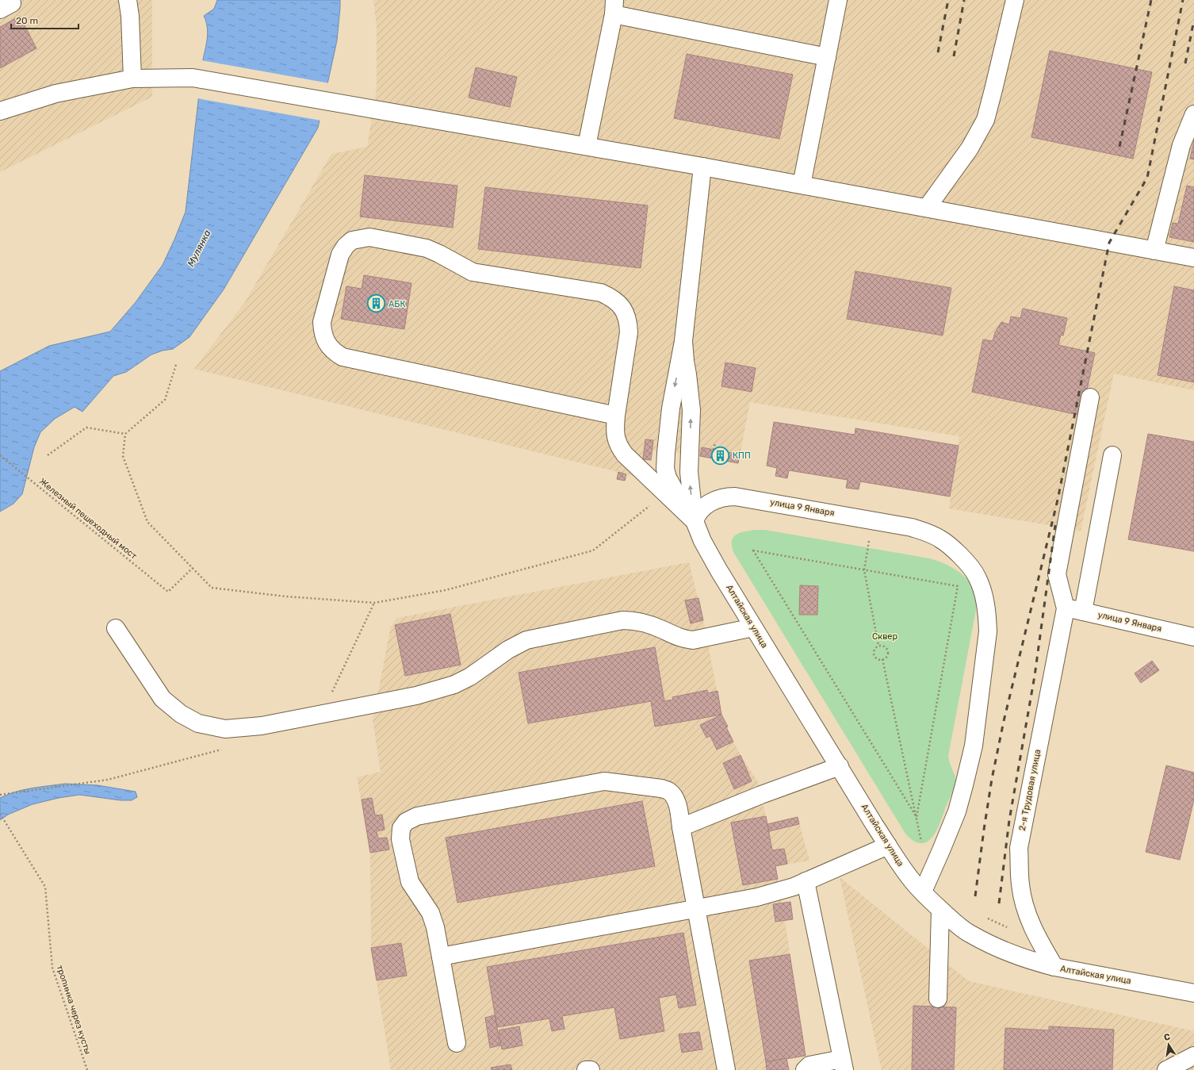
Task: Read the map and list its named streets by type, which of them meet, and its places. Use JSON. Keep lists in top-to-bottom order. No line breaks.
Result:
{"streets":{"street":["улица 9 Января","Алтайская улица","2-я Трудовая улица"],"path":["Железный пешеходный мост","тропинка через кусты"]},"crossings":[["улица 9 Января","Алтайская улица"],["улица 9 Января","2-я Трудовая улица"],["Алтайская улица","2-я Трудовая улица"]],"water":["Мулянка"],"parks":["Сквер"],"places":{"building":["АБК","КПП"]},"scale_bar":"20 m","north":"top"}
